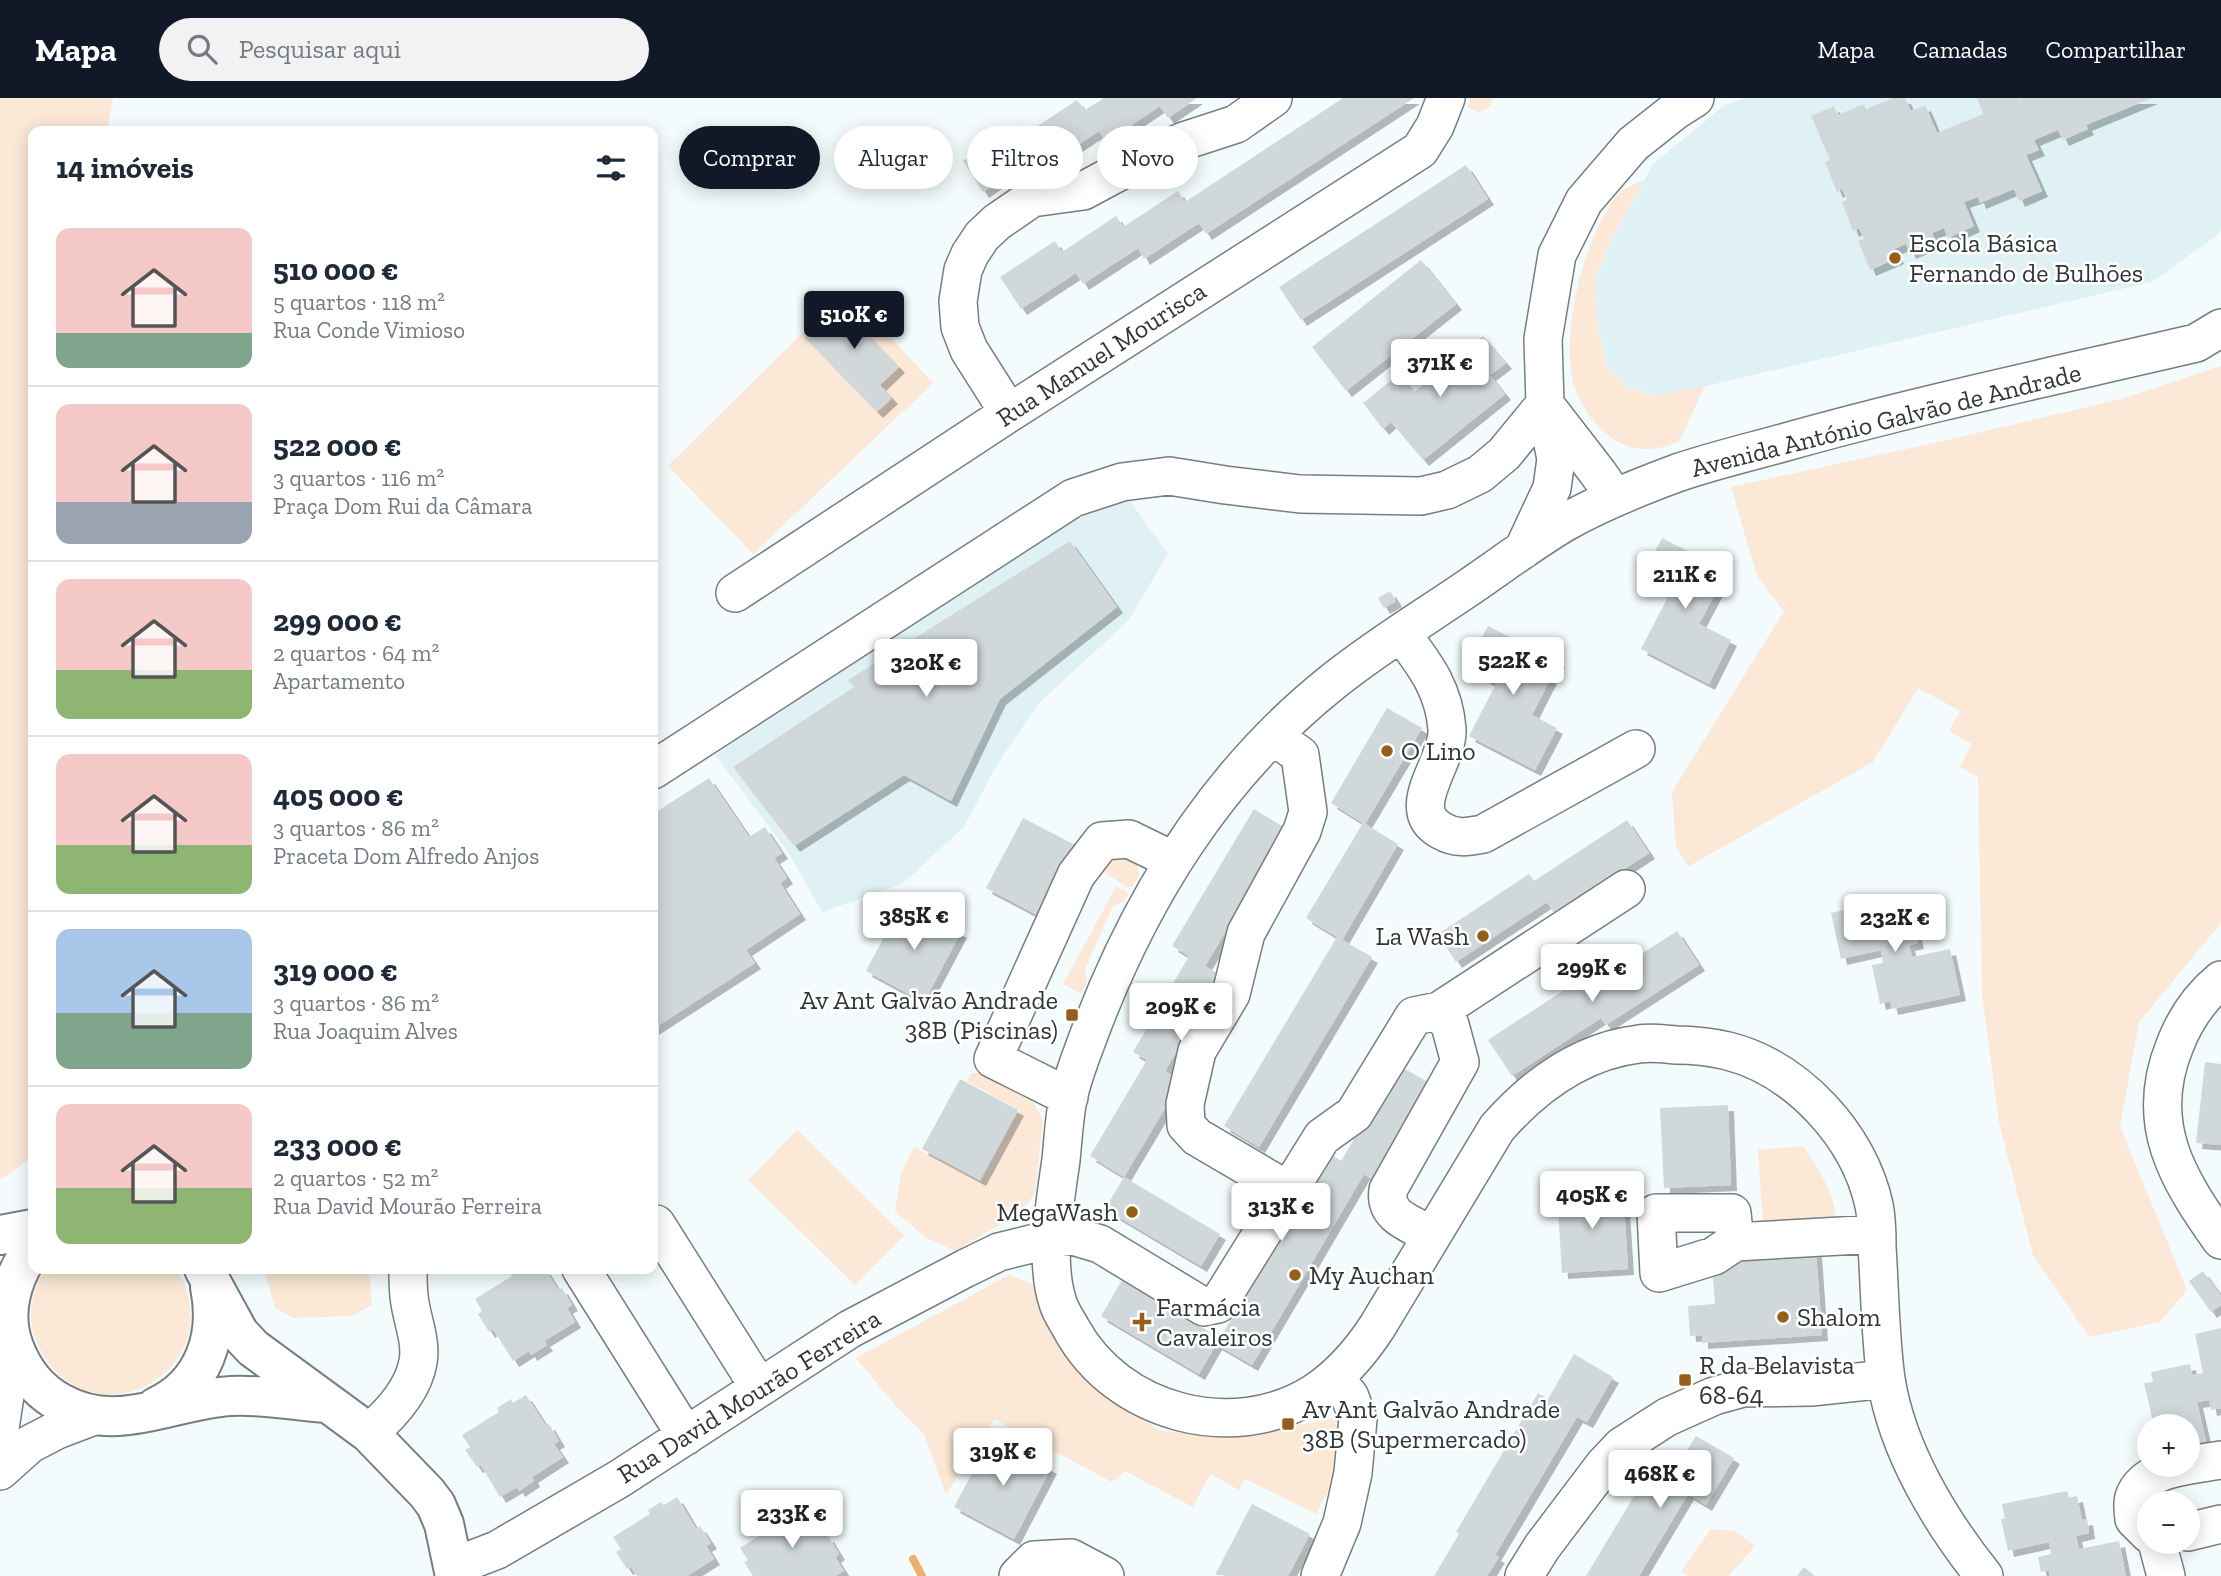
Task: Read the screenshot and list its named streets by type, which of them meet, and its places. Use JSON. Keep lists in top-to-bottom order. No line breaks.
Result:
{"streets":{"street":["Rua Manuel Mourisca","Avenida António Galvão de Andrade","Rua David Mourão Ferreira"]},"crossings":[["Avenida António Galvão de Andrade","Rua David Mourão Ferreira"]],"places":{"other":["Escola Básica Fernando de Bulhões","O Lino","La Wash","MegaWash","My Auchan","Shalom"],"transit":["Av Ant Galvão Andrade 38B (Piscinas)","R da Belavista 68-64","Av Ant Galvão Andrade 38B (Supermercado)"],"health":["Farmácia Cavaleiros"]},"page":{"header":"Mapa","search":"Pesquisar aqui","nav":["Mapa","Camadas","Compartilhar"],"chip":["Comprar","Alugar","Filtros","Novo"],"heading":"14 imóveis","list":[{"name":"510 000 €","note":"5 quartos · 118 m² · Rua Conde Vimioso"},{"name":"522 000 €","note":"3 quartos · 116 m² · Praça Dom Rui da Câmara"},{"name":"299 000 €","note":"2 quartos · 64 m² · Apartamento"},{"name":"405 000 €","note":"3 quartos · 86 m² · Praceta Dom Alfredo Anjos"},{"name":"319 000 €","note":"3 quartos · 86 m² · Rua Joaquim Alves"},{"name":"233 000 €","note":"2 quartos · 52 m² · Rua David Mourão Ferreira"}],"price":["510K €","371K €","211K €","522K €","320K €","385K €","232K €","299K €","209K €","405K €","313K €","319K €","468K €","233K €"],"map_buttons":["+","−"]}}
